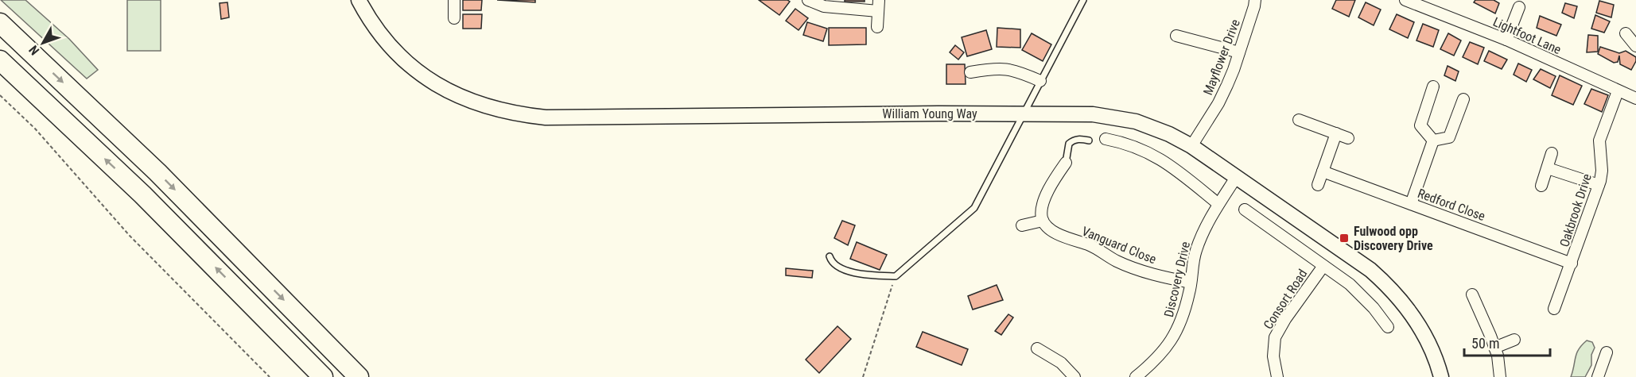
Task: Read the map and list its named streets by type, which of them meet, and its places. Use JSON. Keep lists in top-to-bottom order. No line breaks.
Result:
{"streets":{"main road":["William Young Way"],"street":["Lightfoot Lane","Mayflower Drive","Redford Close","Oakbrook Drive","Vanguard Close","Discovery Drive","Consort Road"]},"crossings":[["Lightfoot Lane","Oakbrook Drive"],["Mayflower Drive","William Young Way"],["William Young Way","Discovery Drive"],["Redford Close","Oakbrook Drive"],["Vanguard Close","Discovery Drive"]],"places":{"transit":["Fulwood opp Discovery Drive"]},"scale_bar":"50 m","north":"bottom left"}
